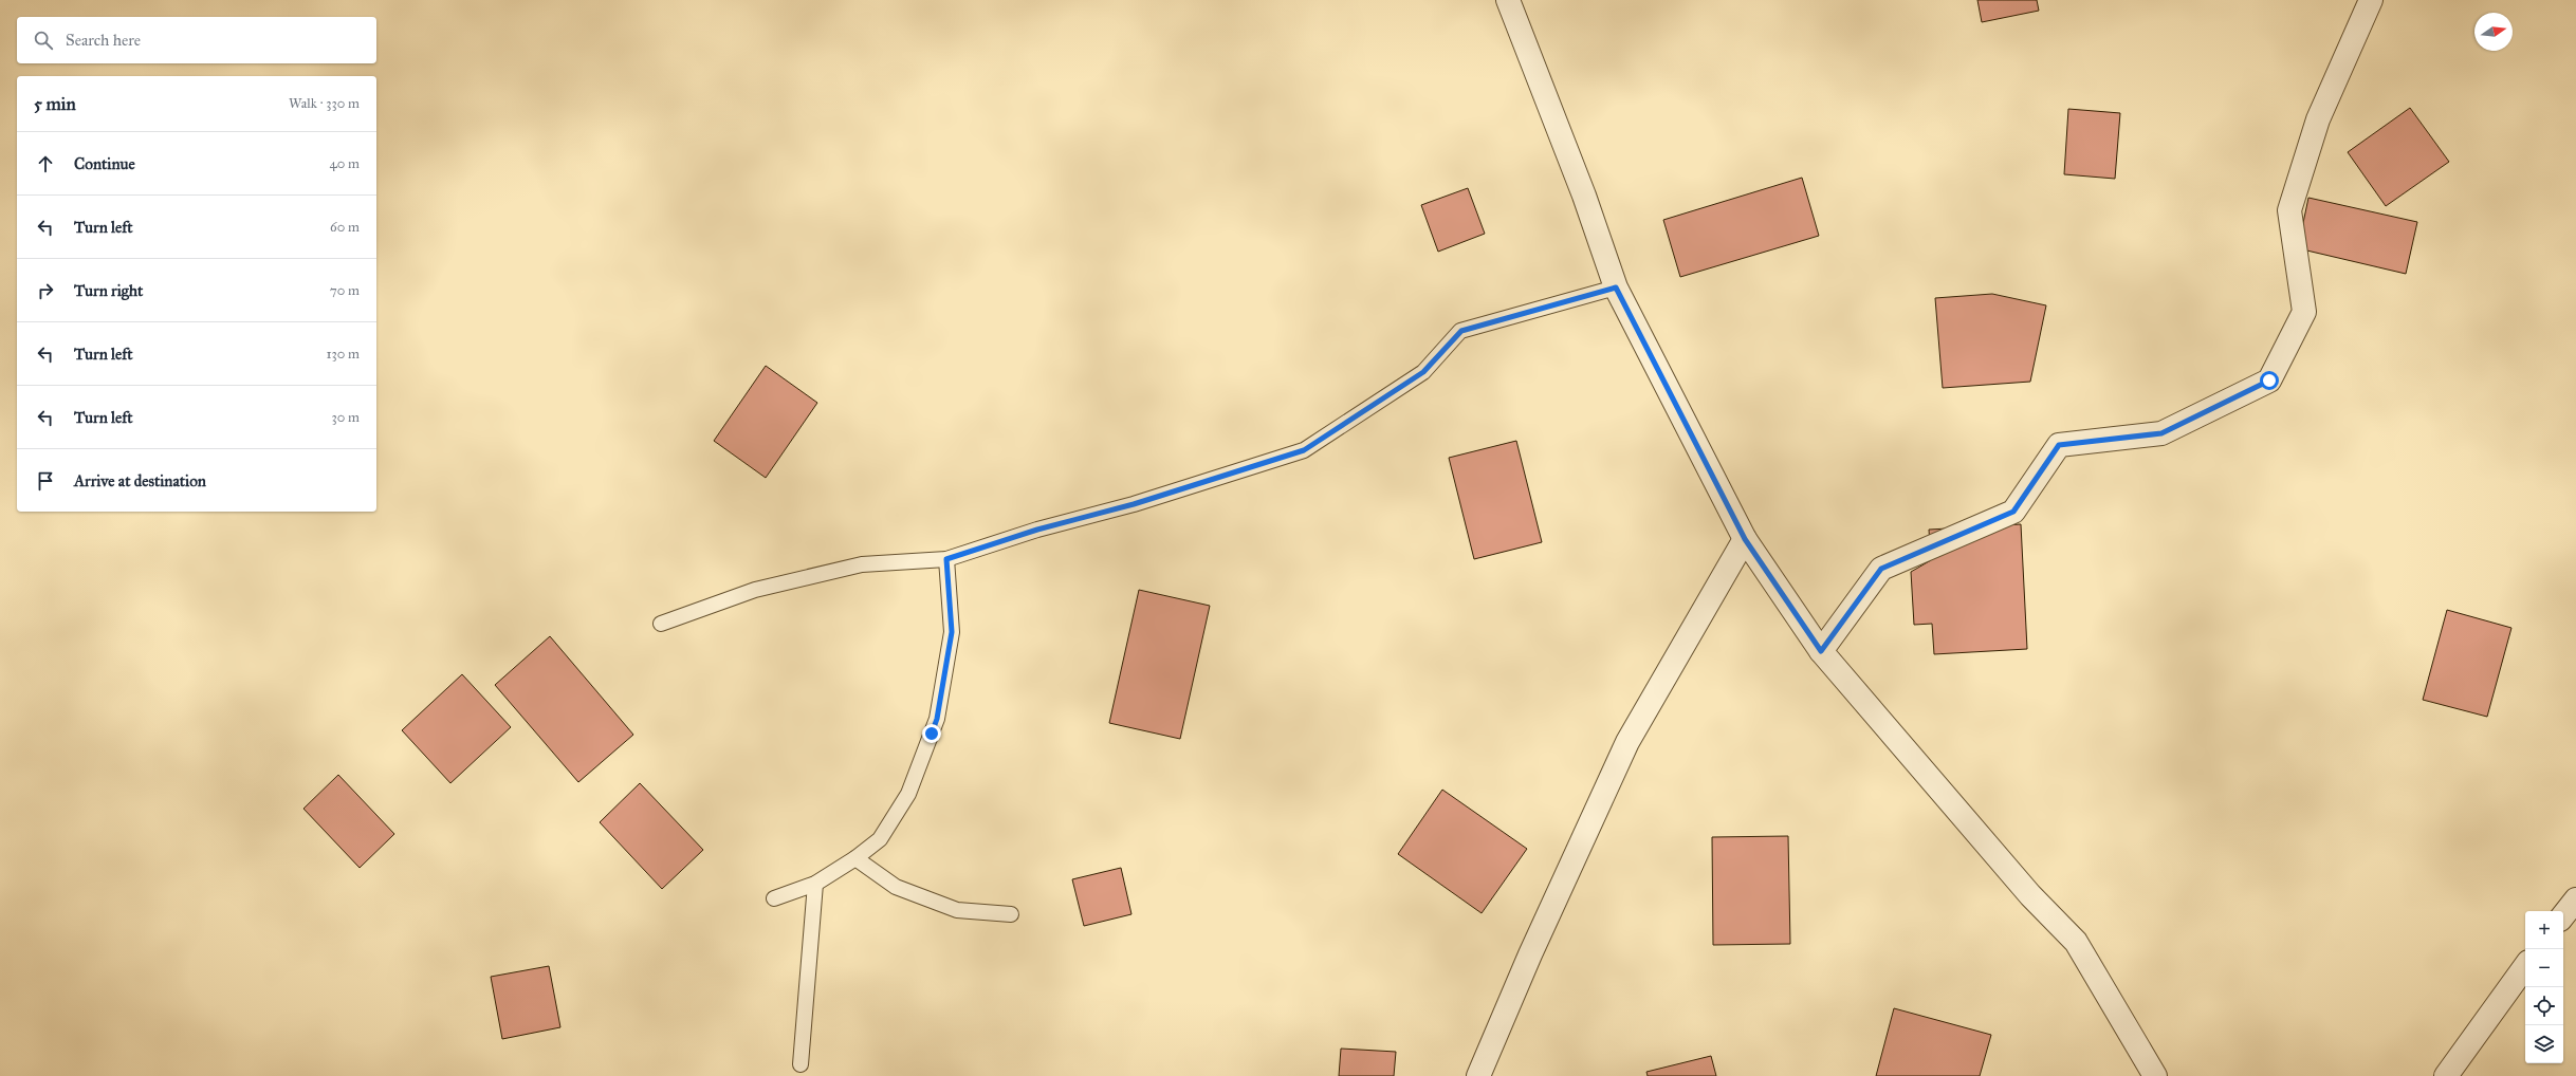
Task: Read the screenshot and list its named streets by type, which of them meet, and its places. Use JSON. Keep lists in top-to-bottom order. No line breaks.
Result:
{"north":"right","page":{"search":"Search here","heading":["5 min","Walk · 330 m"],"list":[["Continue","40 m"],["Turn left","60 m"],["Turn right","70 m"],["Turn left","130 m"],["Turn left","30 m"],"Arrive at destination"],"map_buttons":["+","−"]}}
